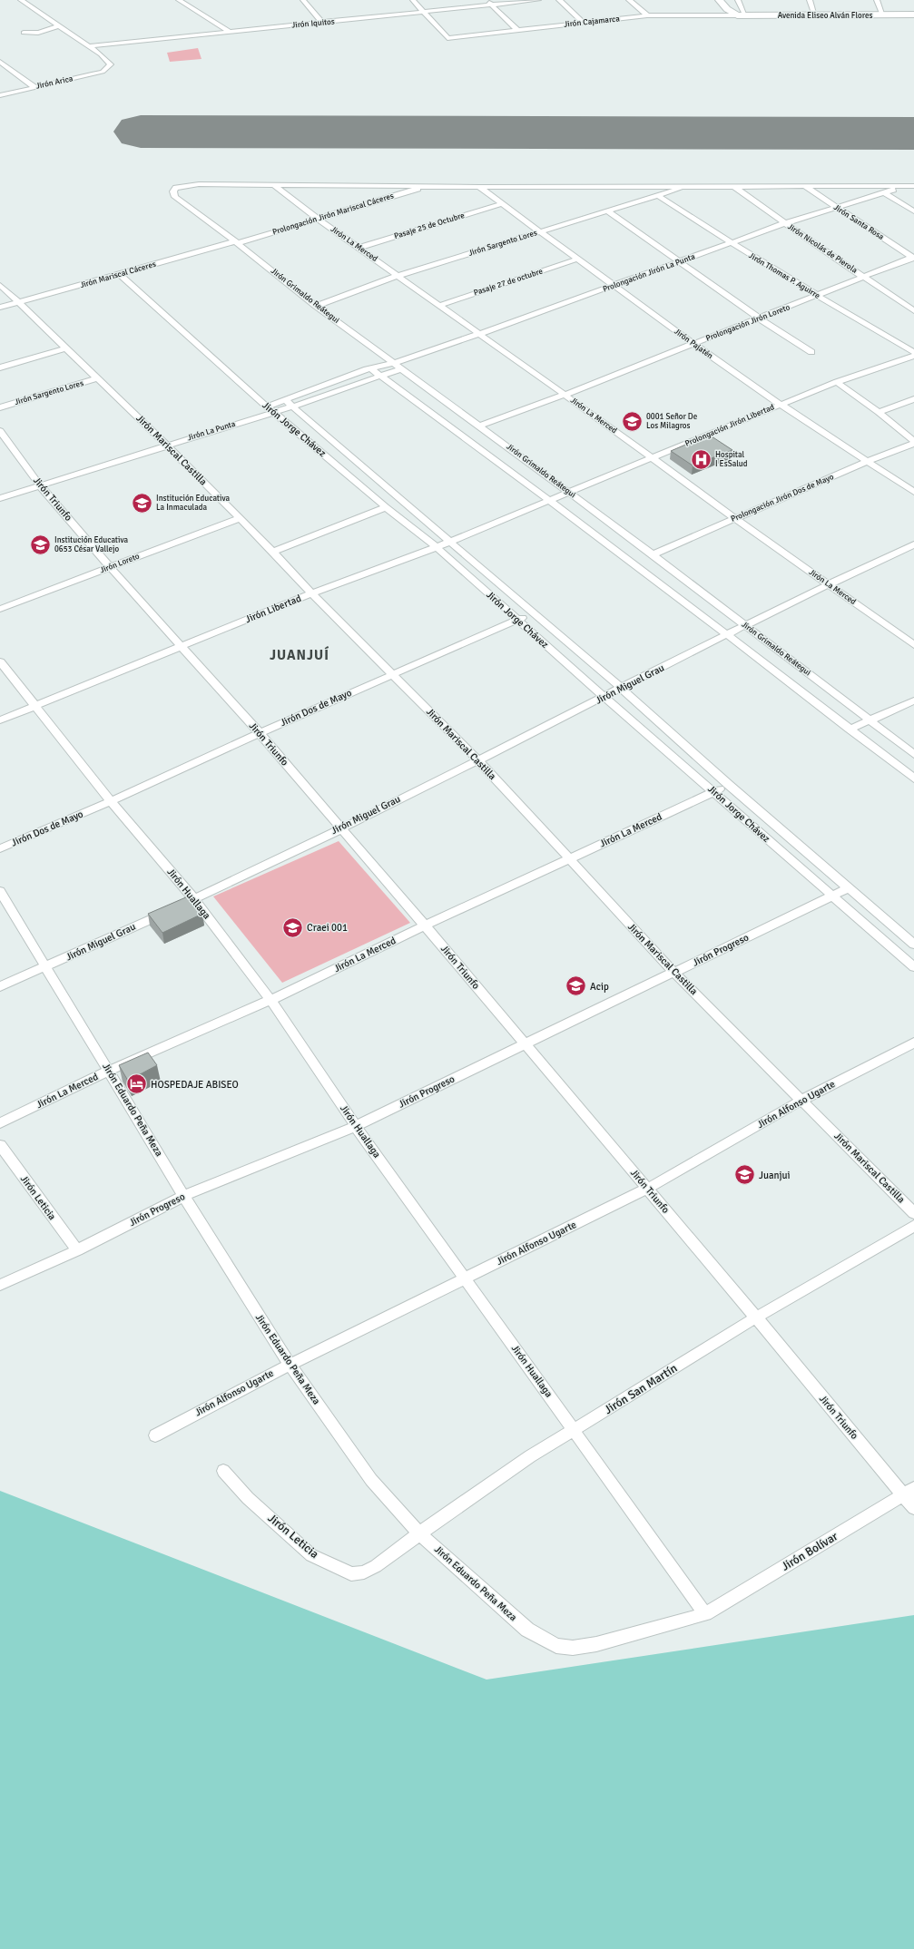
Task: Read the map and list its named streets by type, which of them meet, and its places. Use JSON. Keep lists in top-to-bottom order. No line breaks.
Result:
{"streets":{"street":["Avenida Eliseo Alván Flores","Jirón Cajamarca","Jirón Iquitos","Jirón Arica","Prolongación Jirón Mariscal Cáceres","Jirón Santa Rosa","Pasaje 25 de Octubre","Jirón Sargento Lores","Jirón La Merced","Jirón Nicolás de Pierola","Prolongación Jirón La Punta","Jirón Mariscal Cáceres","Jirón Thomas P. Aguirre","Pasaje 27 de octubre","Jirón Grimaldo Reátegui","Prolongación Jirón Loreto","Jirón Pajatén","Prolongación Jirón Libertad","Jirón Jorge Chávez","Jirón La Punta","Jirón Mariscal Castilla","Prolongación Jirón Dos de Mayo","Jirón Triunfo","Jirón Loreto","Jirón Libertad","Jirón Miguel Grau","Jirón Dos de Mayo","Jirón Huallaga","Jirón Progreso","Jirón Alfonso Ugarte","Jirón Eduardo Peña Meza","Jirón Leticia","Jirón San Martín","Jirón Bolívar"]},"crossings":[["Avenida Eliseo Alván Flores","Jirón Cajamarca"],["Jirón Cajamarca","Jirón Iquitos"],["Jirón Iquitos","Jirón Arica"],["Prolongación Jirón Mariscal Cáceres","Jirón La Merced"],["Prolongación Jirón Mariscal Cáceres","Jirón Mariscal Cáceres"],["Prolongación Jirón Mariscal Cáceres","Jirón Grimaldo Reátegui"],["Jirón Santa Rosa","Prolongación Jirón La Punta"],["Jirón Santa Rosa","Prolongación Jirón Loreto"],["Pasaje 25 de Octubre","Jirón La Merced"],["Pasaje 25 de Octubre","Jirón Pajatén"],["Jirón Sargento Lores","Jirón La Merced"],["Jirón Sargento Lores","Jirón Thomas P. Aguirre"],["Jirón Sargento Lores","Jirón Grimaldo Reátegui"],["Jirón Sargento Lores","Jirón Pajatén"],["Jirón Sargento Lores","Jirón Mariscal Castilla"],["Jirón La Merced","Prolongación Jirón La Punta"],["Jirón La Merced","Pasaje 27 de octubre"],["Jirón La Merced","Jirón Grimaldo Reátegui"],["Jirón La Merced","Prolongación Jirón Loreto"],["Jirón La Merced","Prolongación Jirón Libertad"],["Jirón La Merced","Jirón Jorge Chávez"],["Jirón La Merced","Jirón Mariscal Castilla"],["Jirón La Merced","Prolongación Jirón Dos de Mayo"],["Jirón La Merced","Jirón Triunfo"],["Jirón La Merced","Jirón Miguel Grau"],["Jirón La Merced","Jirón Huallaga"],["Jirón La Merced","Jirón Eduardo Peña Meza"],["Jirón Nicolás de Pierola","Prolongación Jirón La Punta"],["Jirón Nicolás de Pierola","Prolongación Jirón Loreto"],["Prolongación Jirón La Punta","Jirón Thomas P. Aguirre"],["Prolongación Jirón La Punta","Jirón Grimaldo Reátegui"],["Prolongación Jirón La Punta","Jirón Pajatén"],["Prolongación Jirón La Punta","Jirón La Punta"],["Jirón Mariscal Cáceres","Jirón Grimaldo Reátegui"],["Jirón Mariscal Cáceres","Jirón Jorge Chávez"],["Jirón Mariscal Cáceres","Jirón Mariscal Castilla"],["Jirón Thomas P. Aguirre","Prolongación Jirón Loreto"],["Pasaje 27 de octubre","Jirón Pajatén"],["Jirón Grimaldo Reátegui","Prolongación Jirón Loreto"],["Jirón Grimaldo Reátegui","Prolongación Jirón Libertad"],["Jirón Grimaldo Reátegui","Jirón La Punta"],["Jirón Grimaldo Reátegui","Prolongación Jirón Dos de Mayo"],["Jirón Grimaldo Reátegui","Jirón Libertad"],["Jirón Grimaldo Reátegui","Jirón Miguel Grau"],["Prolongación Jirón Loreto","Jirón Pajatén"],["Jirón Pajatén","Prolongación Jirón Libertad"],["Jirón Pajatén","Prolongación Jirón Dos de Mayo"],["Prolongación Jirón Libertad","Jirón Libertad"],["Jirón Jorge Chávez","Jirón La Punta"],["Jirón Jorge Chávez","Jirón Libertad"],["Jirón Jorge Chávez","Jirón Miguel Grau"],["Jirón Jorge Chávez","Jirón Dos de Mayo"],["Jirón Jorge Chávez","Jirón Progreso"],["Jirón La Punta","Jirón Mariscal Castilla"],["Jirón La Punta","Jirón Triunfo"],["Jirón Mariscal Castilla","Jirón Loreto"],["Jirón Mariscal Castilla","Jirón Libertad"],["Jirón Mariscal Castilla","Jirón Miguel Grau"],["Jirón Mariscal Castilla","Jirón Dos de Mayo"],["Jirón Mariscal Castilla","Jirón Progreso"],["Jirón Mariscal Castilla","Jirón Alfonso Ugarte"],["Jirón Triunfo","Jirón Loreto"],["Jirón Triunfo","Jirón Libertad"],["Jirón Triunfo","Jirón Miguel Grau"],["Jirón Triunfo","Jirón Dos de Mayo"],["Jirón Triunfo","Jirón Progreso"],["Jirón Triunfo","Jirón Alfonso Ugarte"],["Jirón Triunfo","Jirón San Martín"],["Jirón Triunfo","Jirón Bolívar"],["Jirón Libertad","Jirón Huallaga"],["Jirón Miguel Grau","Jirón Huallaga"],["Jirón Miguel Grau","Jirón Eduardo Peña Meza"],["Jirón Dos de Mayo","Jirón Huallaga"],["Jirón Huallaga","Jirón Progreso"],["Jirón Huallaga","Jirón Alfonso Ugarte"],["Jirón Huallaga","Jirón Eduardo Peña Meza"],["Jirón Huallaga","Jirón San Martín"],["Jirón Huallaga","Jirón Bolívar"],["Jirón Progreso","Jirón Eduardo Peña Meza"],["Jirón Progreso","Jirón Leticia"],["Jirón Alfonso Ugarte","Jirón Eduardo Peña Meza"],["Jirón Eduardo Peña Meza","Jirón San Martín"],["Jirón Eduardo Peña Meza","Jirón Bolívar"],["Jirón Leticia","Jirón San Martín"]],"districts":["JUANJUÍ"],"places":{"school or university":["0001 Señor De Los Milagros","Institución Educativa La Inmaculada","Institución Educativa 0653 César Vallejo","Craei 001","Acip","Juanjui"],"hospital":["Hospital I EsSalud"],"hotel":["HOSPEDAJE ABISEO"]}}
